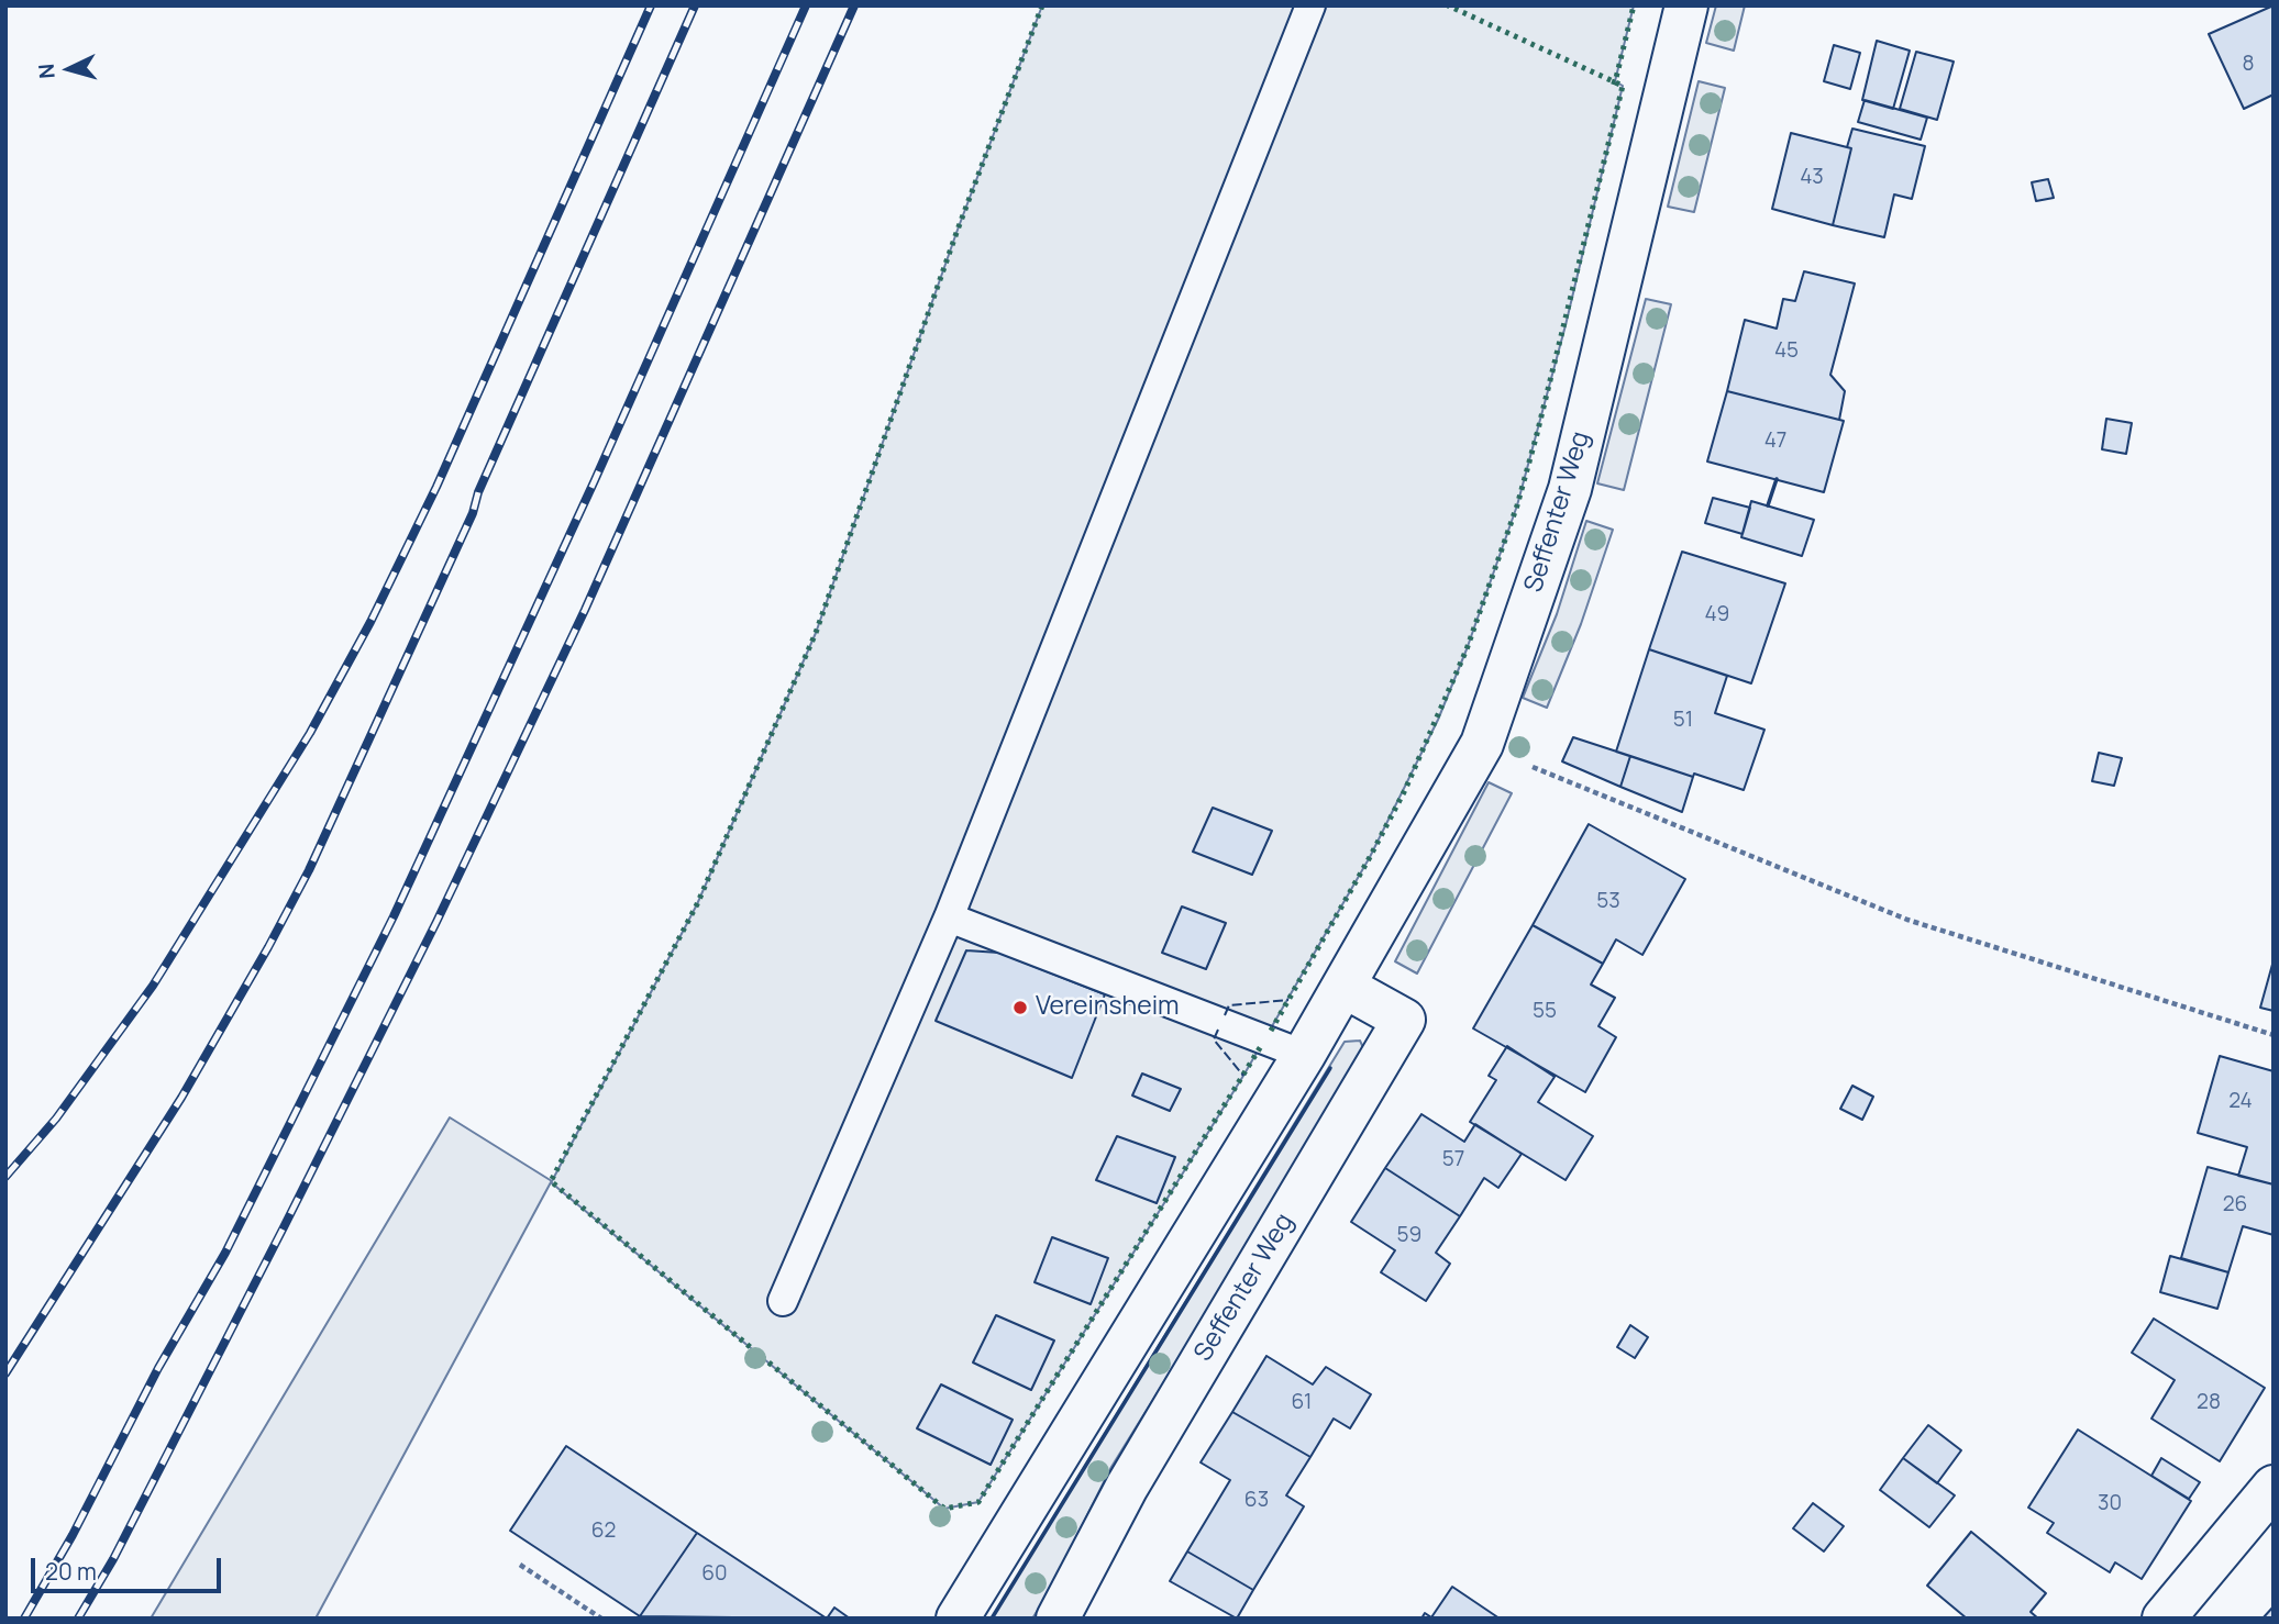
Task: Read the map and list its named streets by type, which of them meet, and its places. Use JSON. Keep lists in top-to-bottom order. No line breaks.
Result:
{"streets":{"street":["Seffenter Weg"]},"places":["Vereinsheim"],"house_numbers":["8","43","45","47","49","51","53","55","24","57","26","59","61","28","63","30","62","60"],"scale_bar":"20 m","north":"left"}
